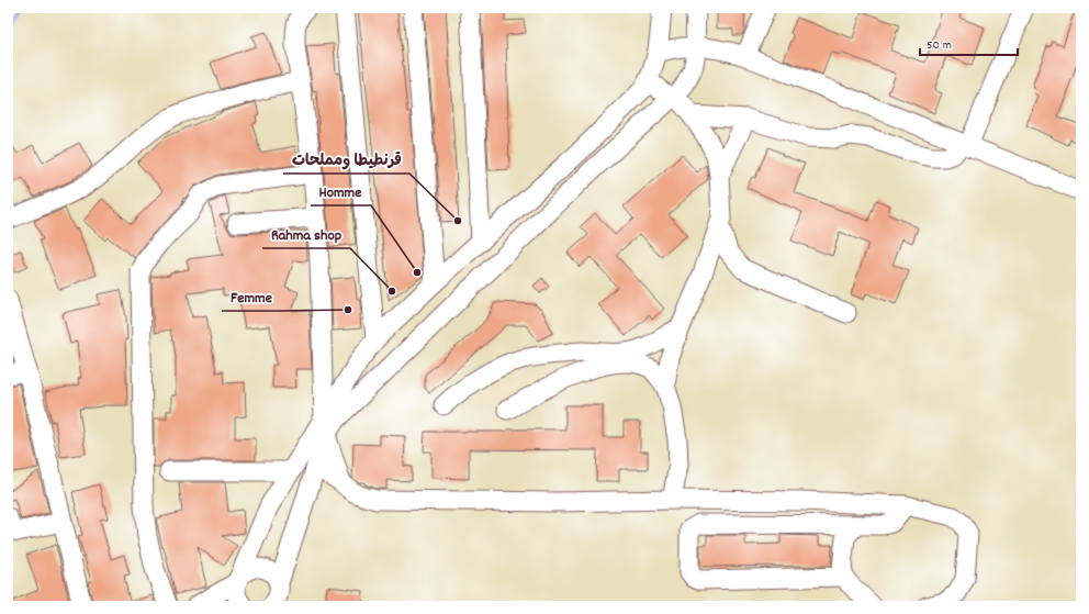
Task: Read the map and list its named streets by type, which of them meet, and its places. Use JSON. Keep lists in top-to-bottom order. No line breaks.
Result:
{"places":["قرنطيطا ومملحات","Homme","Rahma shop","Femme"],"scale_bar":"50 m"}
